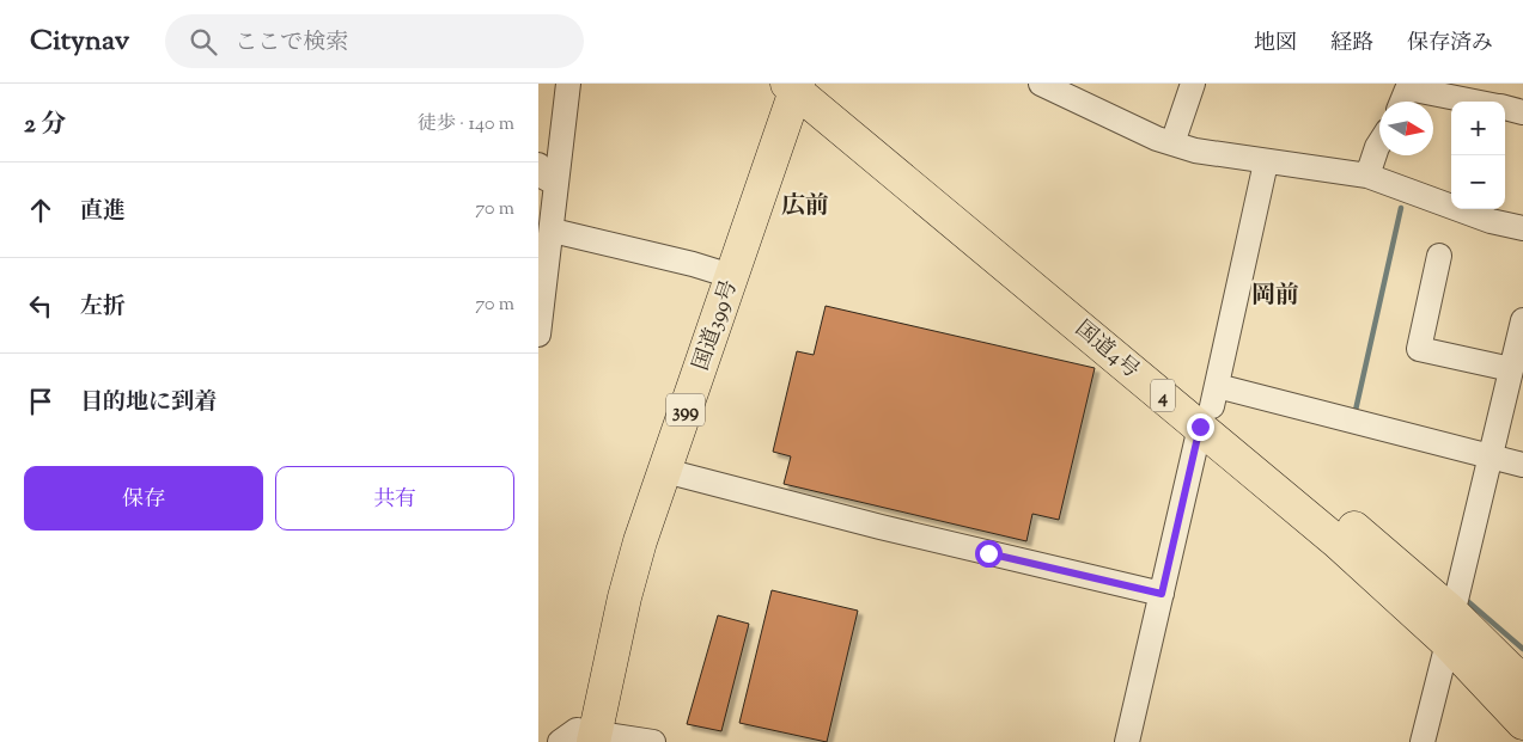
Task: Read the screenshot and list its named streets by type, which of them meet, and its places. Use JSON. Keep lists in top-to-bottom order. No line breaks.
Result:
{"streets":{"highway":["国道399号","国道4号","4","399"]},"crossings":[["国道399号","国道4号"]],"districts":["広前","岡前"],"north":"right","page":{"header":"Citynav","search":"ここで検索","nav":["地図","経路","保存済み"],"heading":["2 分","徒歩 · 140 m"],"map_buttons":["+","−"],"list":[["直進","70 m"],["左折","70 m"],"目的地に到着"],"buttons":["保存","共有"]}}
